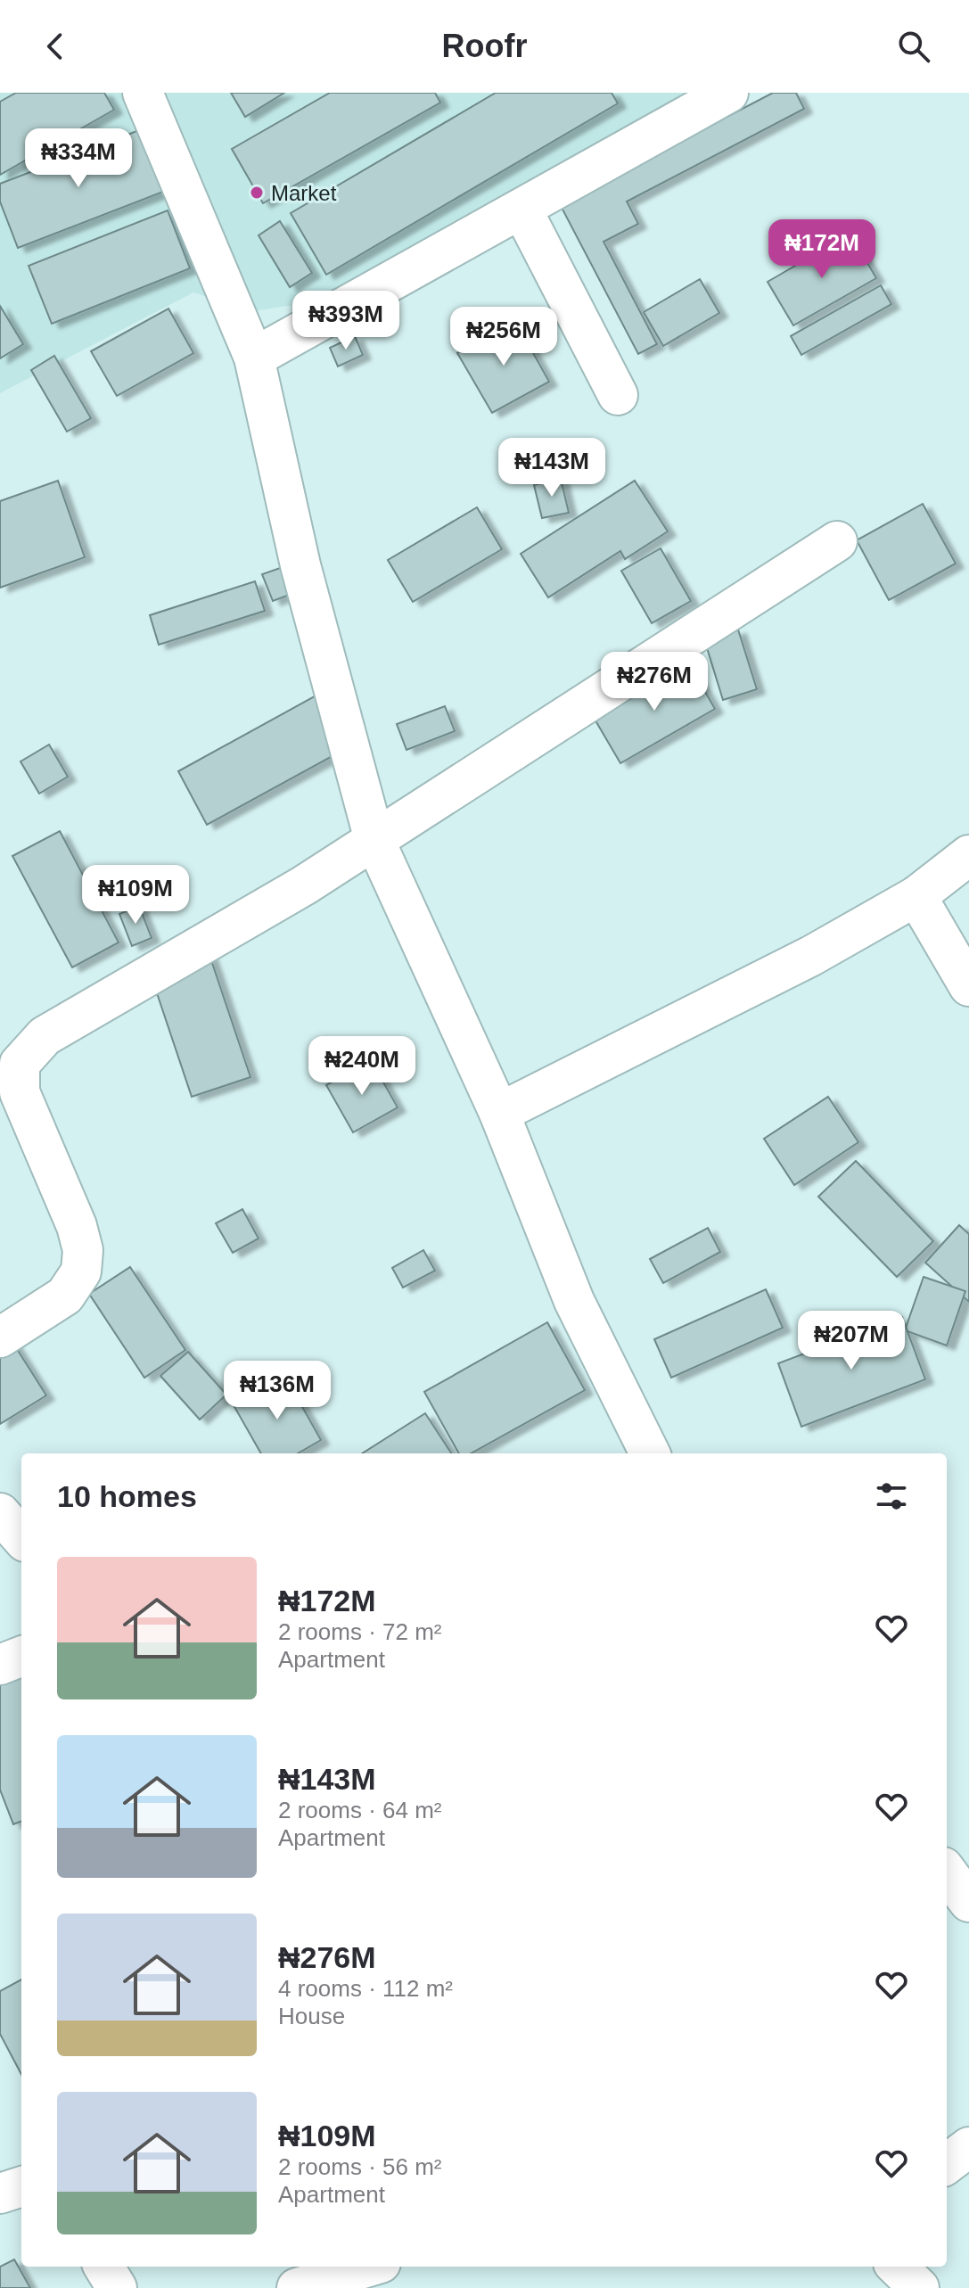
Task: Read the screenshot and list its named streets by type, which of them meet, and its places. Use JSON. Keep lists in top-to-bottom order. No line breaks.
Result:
{"places":["Market"],"page":{"header":"Roofr","price":["₦334M","₦172M","₦393M","₦256M","₦143M","₦276M","₦109M","₦240M","₦207M","₦136M"],"heading":"10 homes","list":[{"name":"₦172M","note":"2 rooms · 72 m² · Apartment"},{"name":"₦143M","note":"2 rooms · 64 m² · Apartment"},{"name":"₦276M","note":"4 rooms · 112 m² · House"},{"name":"₦109M","note":"2 rooms · 56 m² · Apartment"}]}}
